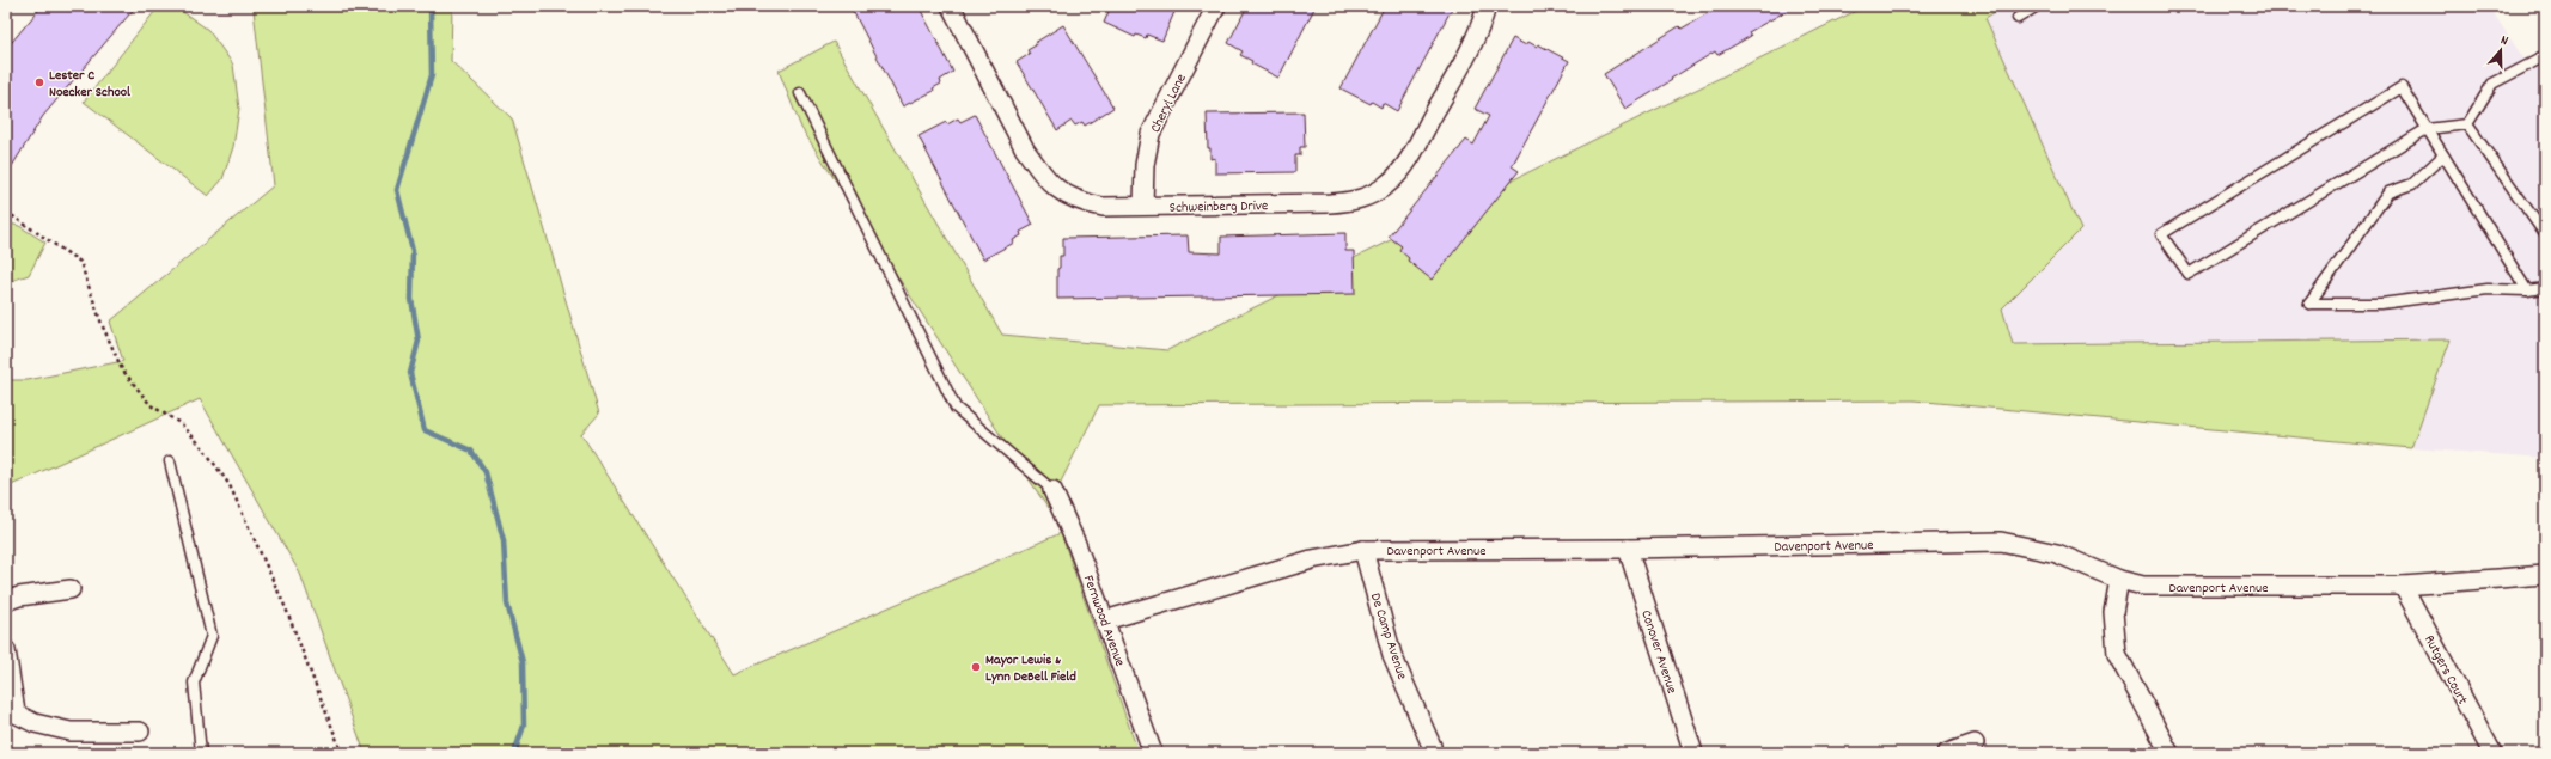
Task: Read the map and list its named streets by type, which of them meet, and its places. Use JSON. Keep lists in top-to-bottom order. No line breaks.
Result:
{"streets":{"street":["Cheryl Lane","Schweinberg Drive","Davenport Avenue","Fernwood Avenue","De Camp Avenue","Conover Avenue","Rutgers Court"]},"crossings":[["Cheryl Lane","Schweinberg Drive"],["Davenport Avenue","Fernwood Avenue"],["Davenport Avenue","De Camp Avenue"],["Davenport Avenue","Conover Avenue"],["Davenport Avenue","Rutgers Court"]],"places":["Lester C Noecker School","Mayor Lewis & Lynn DeBell Field"],"north":"top"}
